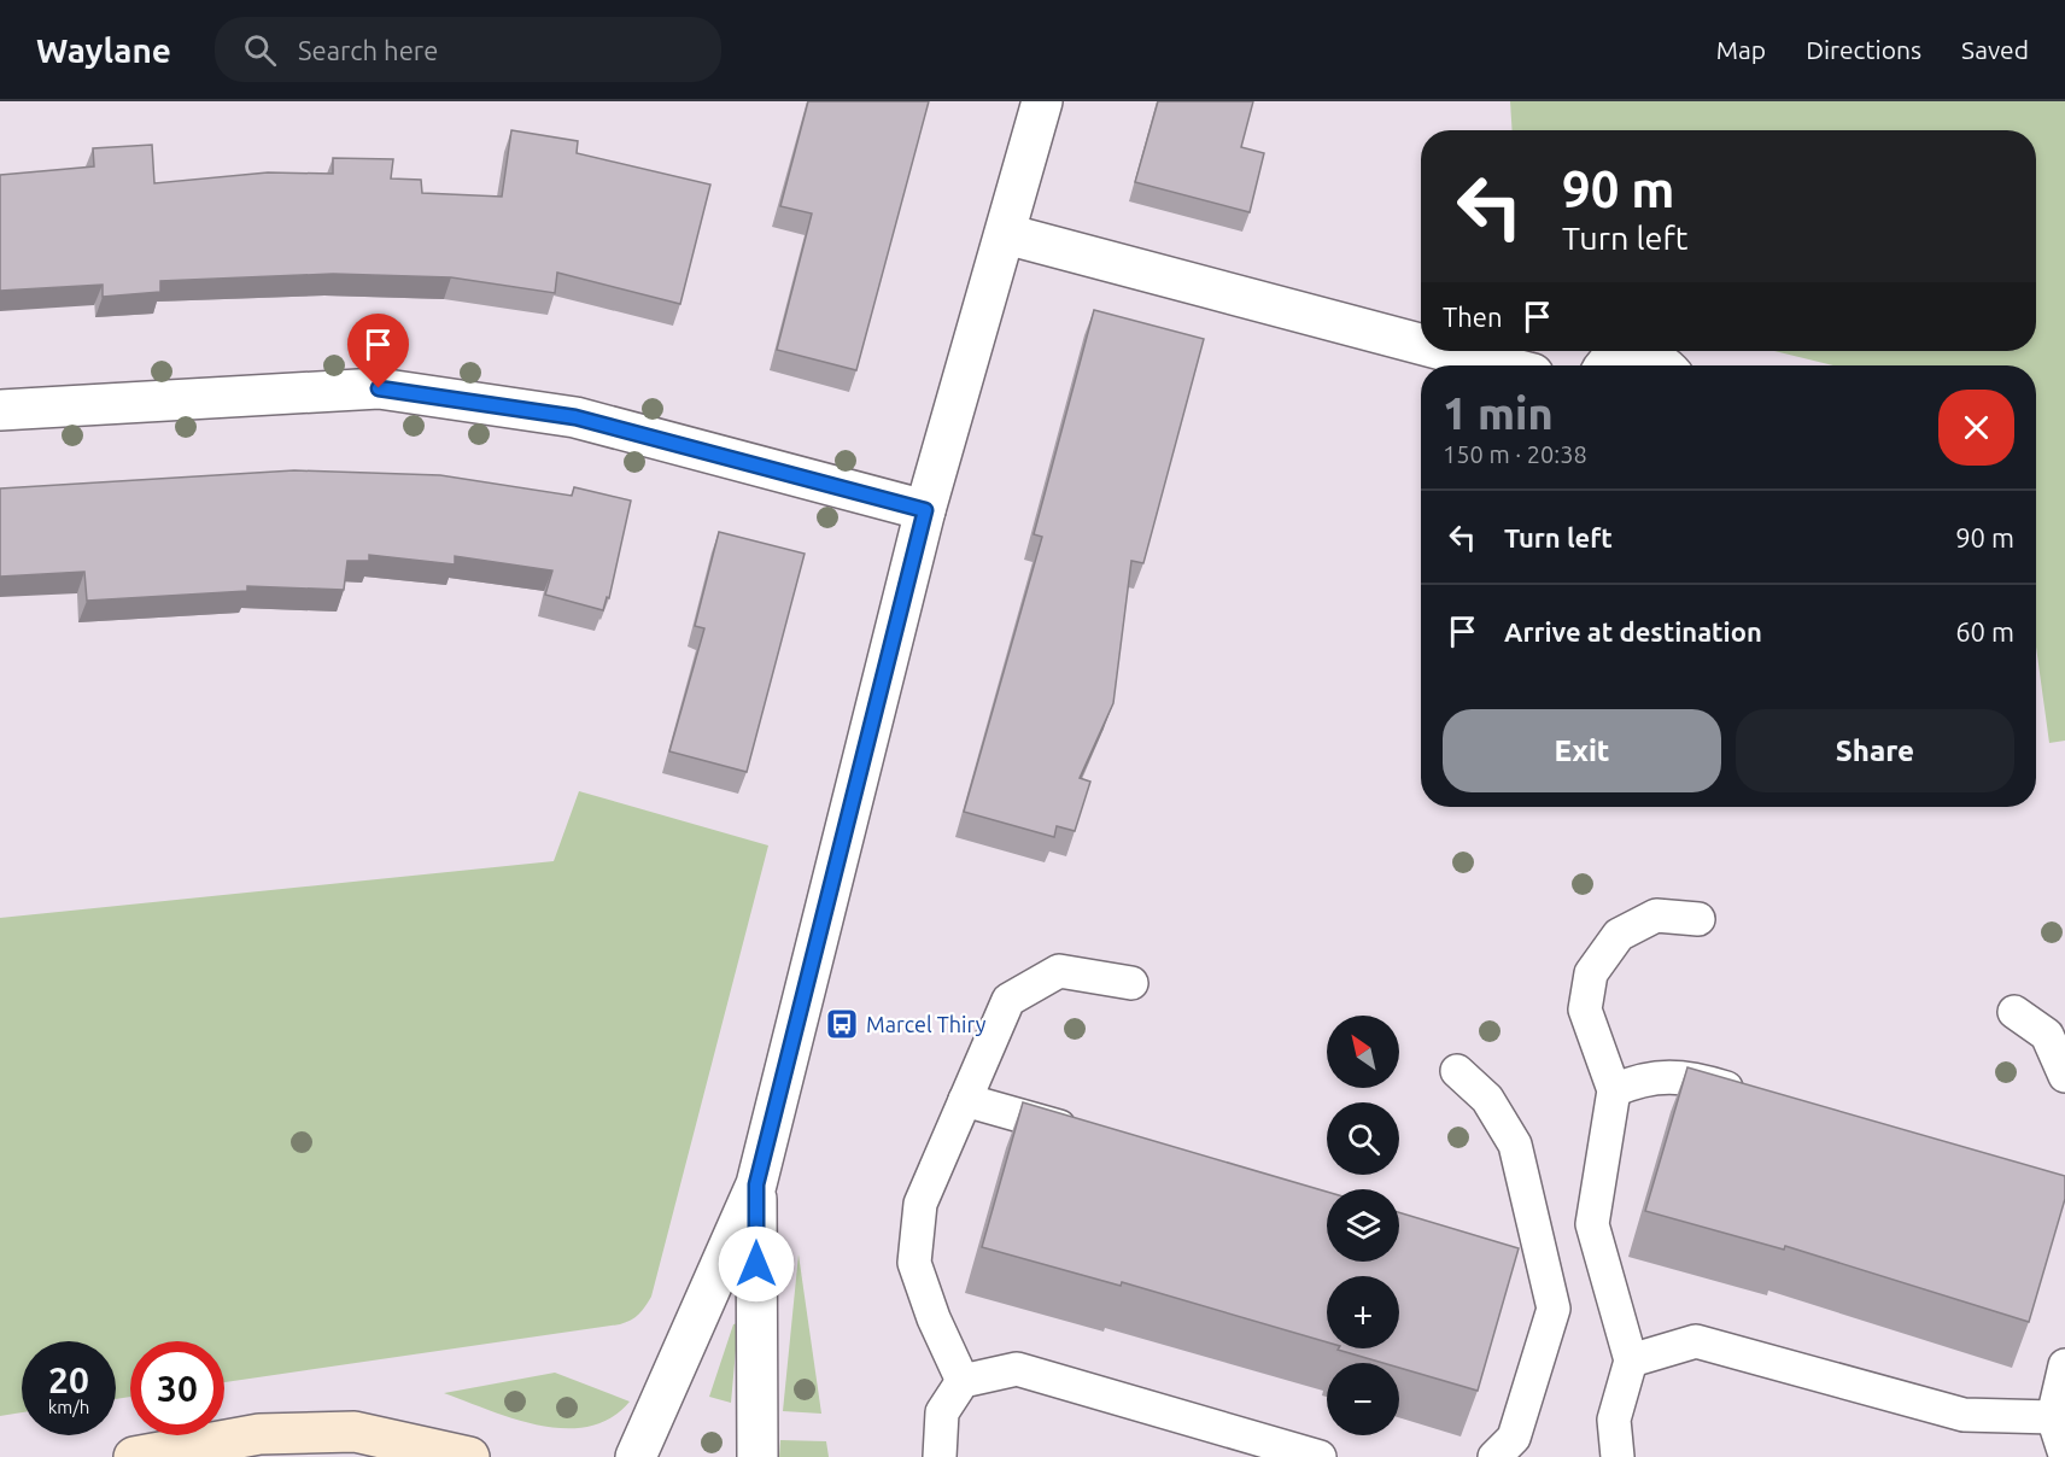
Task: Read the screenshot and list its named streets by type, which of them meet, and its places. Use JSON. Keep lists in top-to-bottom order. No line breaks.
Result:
{"places":{"bus stop":["Marcel Thiry"]},"north":"top left","page":{"header":"Waylane","search":"Search here","nav":["Map","Directions","Saved"],"turn":["90 m","Turn left"],"then":"Then","heading":["1 min","150 m · 20:38"],"list":[{"name":"Turn left","value":"90 m"},{"name":"Arrive at destination","value":"60 m"}],"buttons":["Exit","Share"],"map_buttons":["+","−"],"speed":"20 km/h","limit":"30"}}
